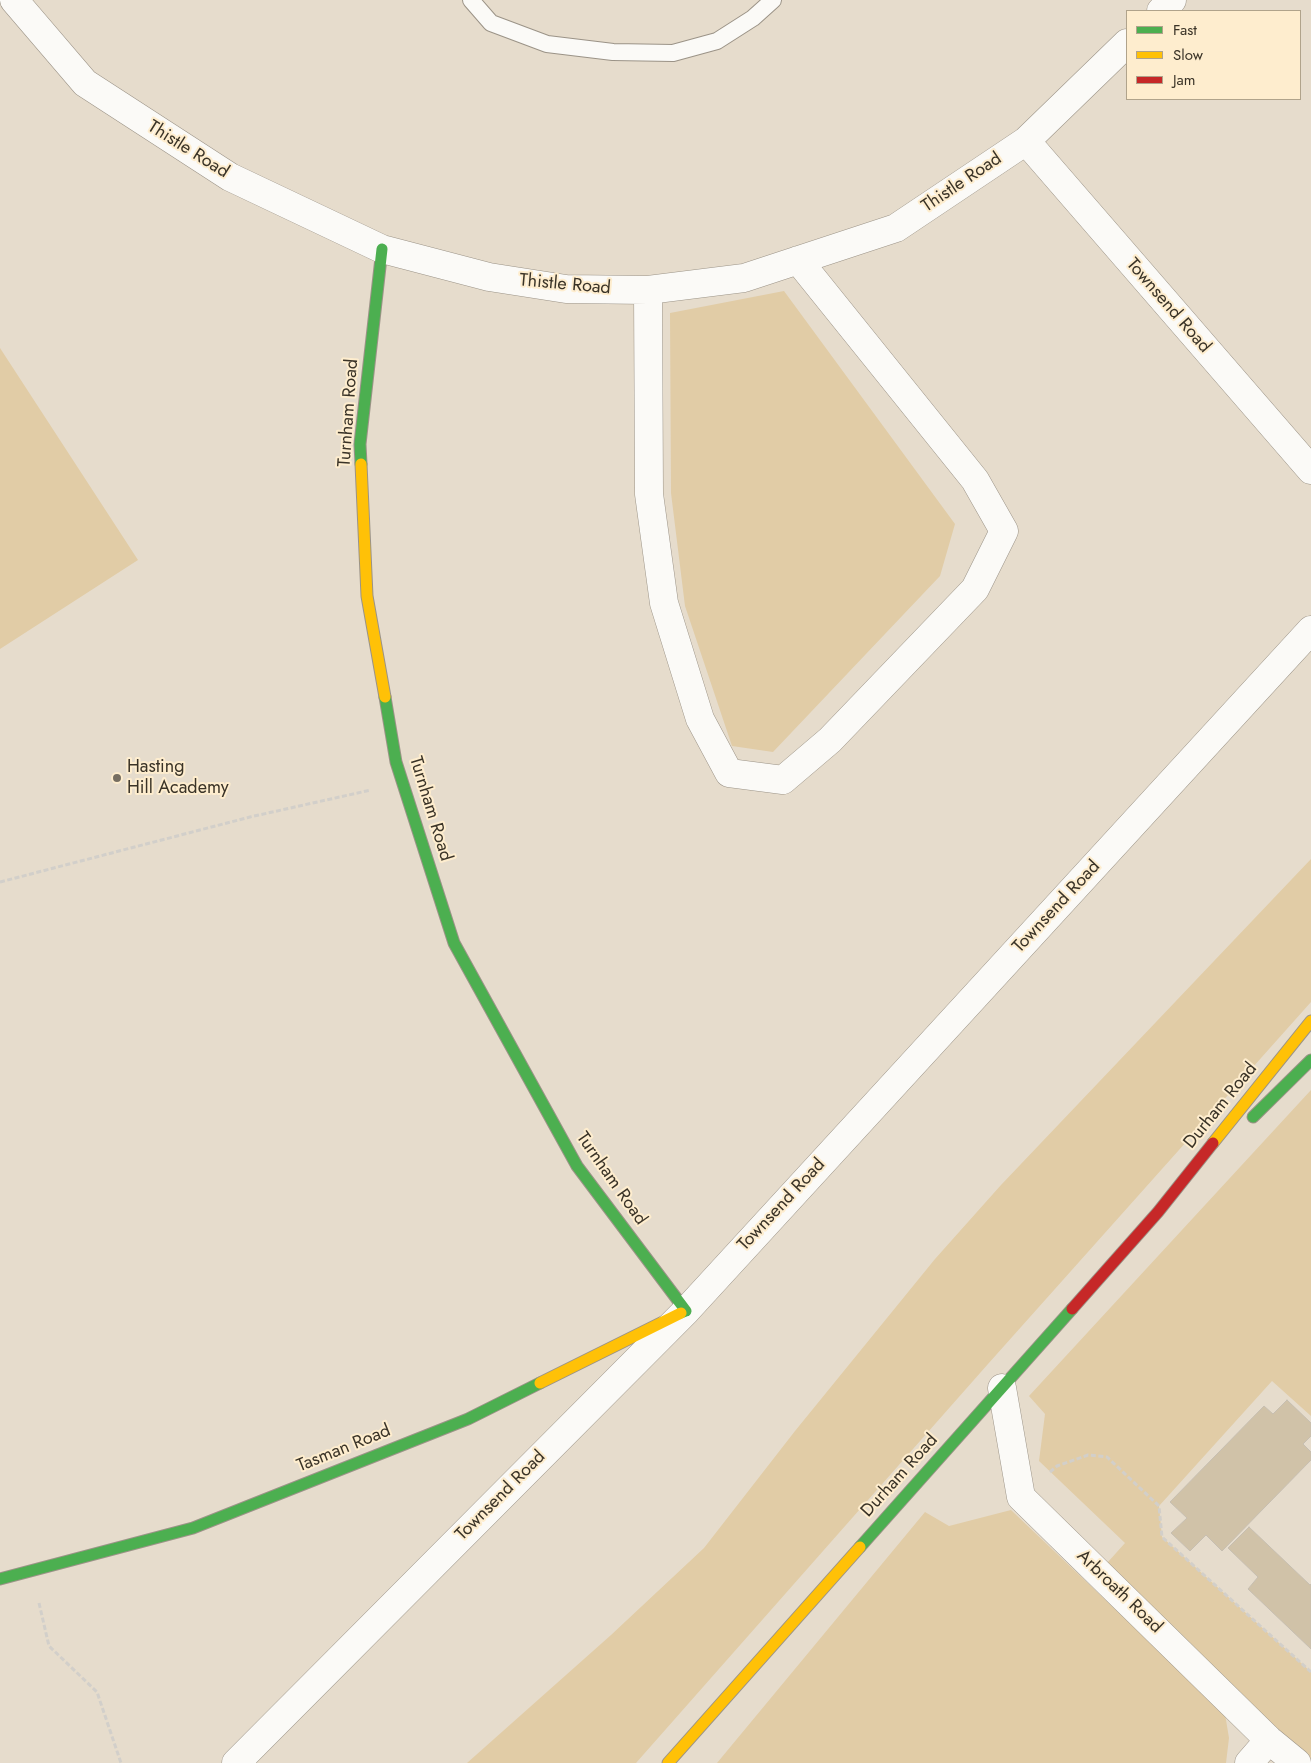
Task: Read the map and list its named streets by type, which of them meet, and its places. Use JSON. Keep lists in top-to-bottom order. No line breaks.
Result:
{"streets":{"main road":["Turnham Road","Durham Road","Tasman Road"],"street":["Thistle Road","Townsend Road","Arbroath Road"]},"crossings":[["Thistle Road","Townsend Road"],["Thistle Road","Turnham Road"],["Townsend Road","Turnham Road"],["Townsend Road","Tasman Road"],["Turnham Road","Tasman Road"]],"places":["Hasting Hill Academy"],"legend":["Fast","Slow","Jam"]}
